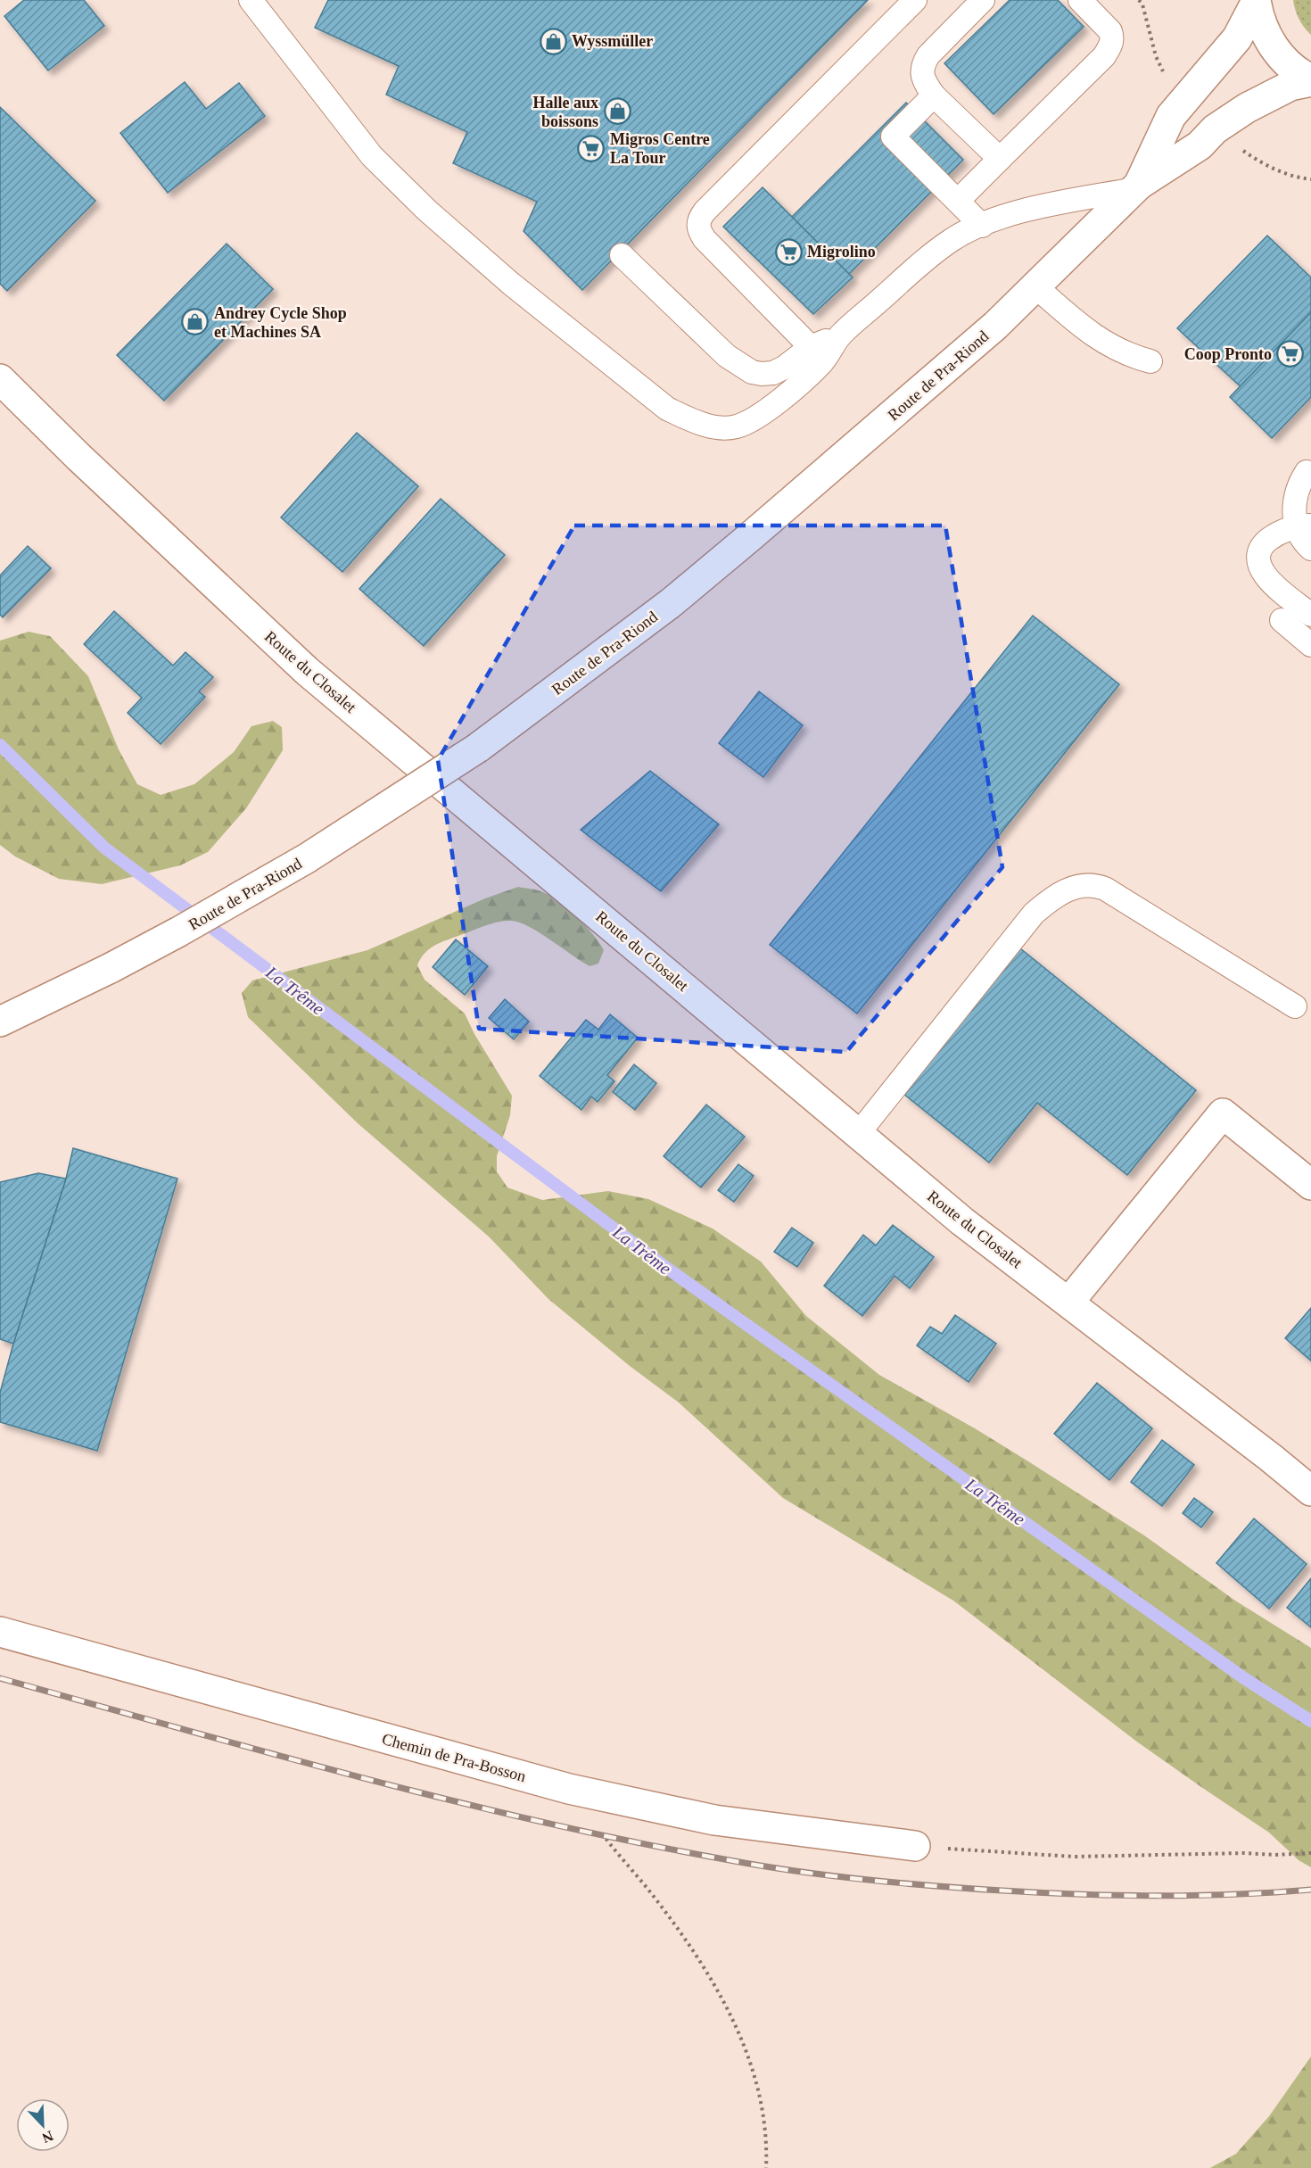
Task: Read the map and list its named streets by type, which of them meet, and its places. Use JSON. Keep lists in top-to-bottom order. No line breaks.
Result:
{"streets":{"street":["Route de Pra-Riond","Route du Closalet","Chemin de Pra-Bosson"]},"water":["La Trême"],"places":{"shop":["Wyssmüller","Halle aux boissons","Andrey Cycle Shop et Machines SA"],"supermarket":["Migros Centre La Tour","Migrolino","Coop Pronto"]},"north":"bottom right"}
